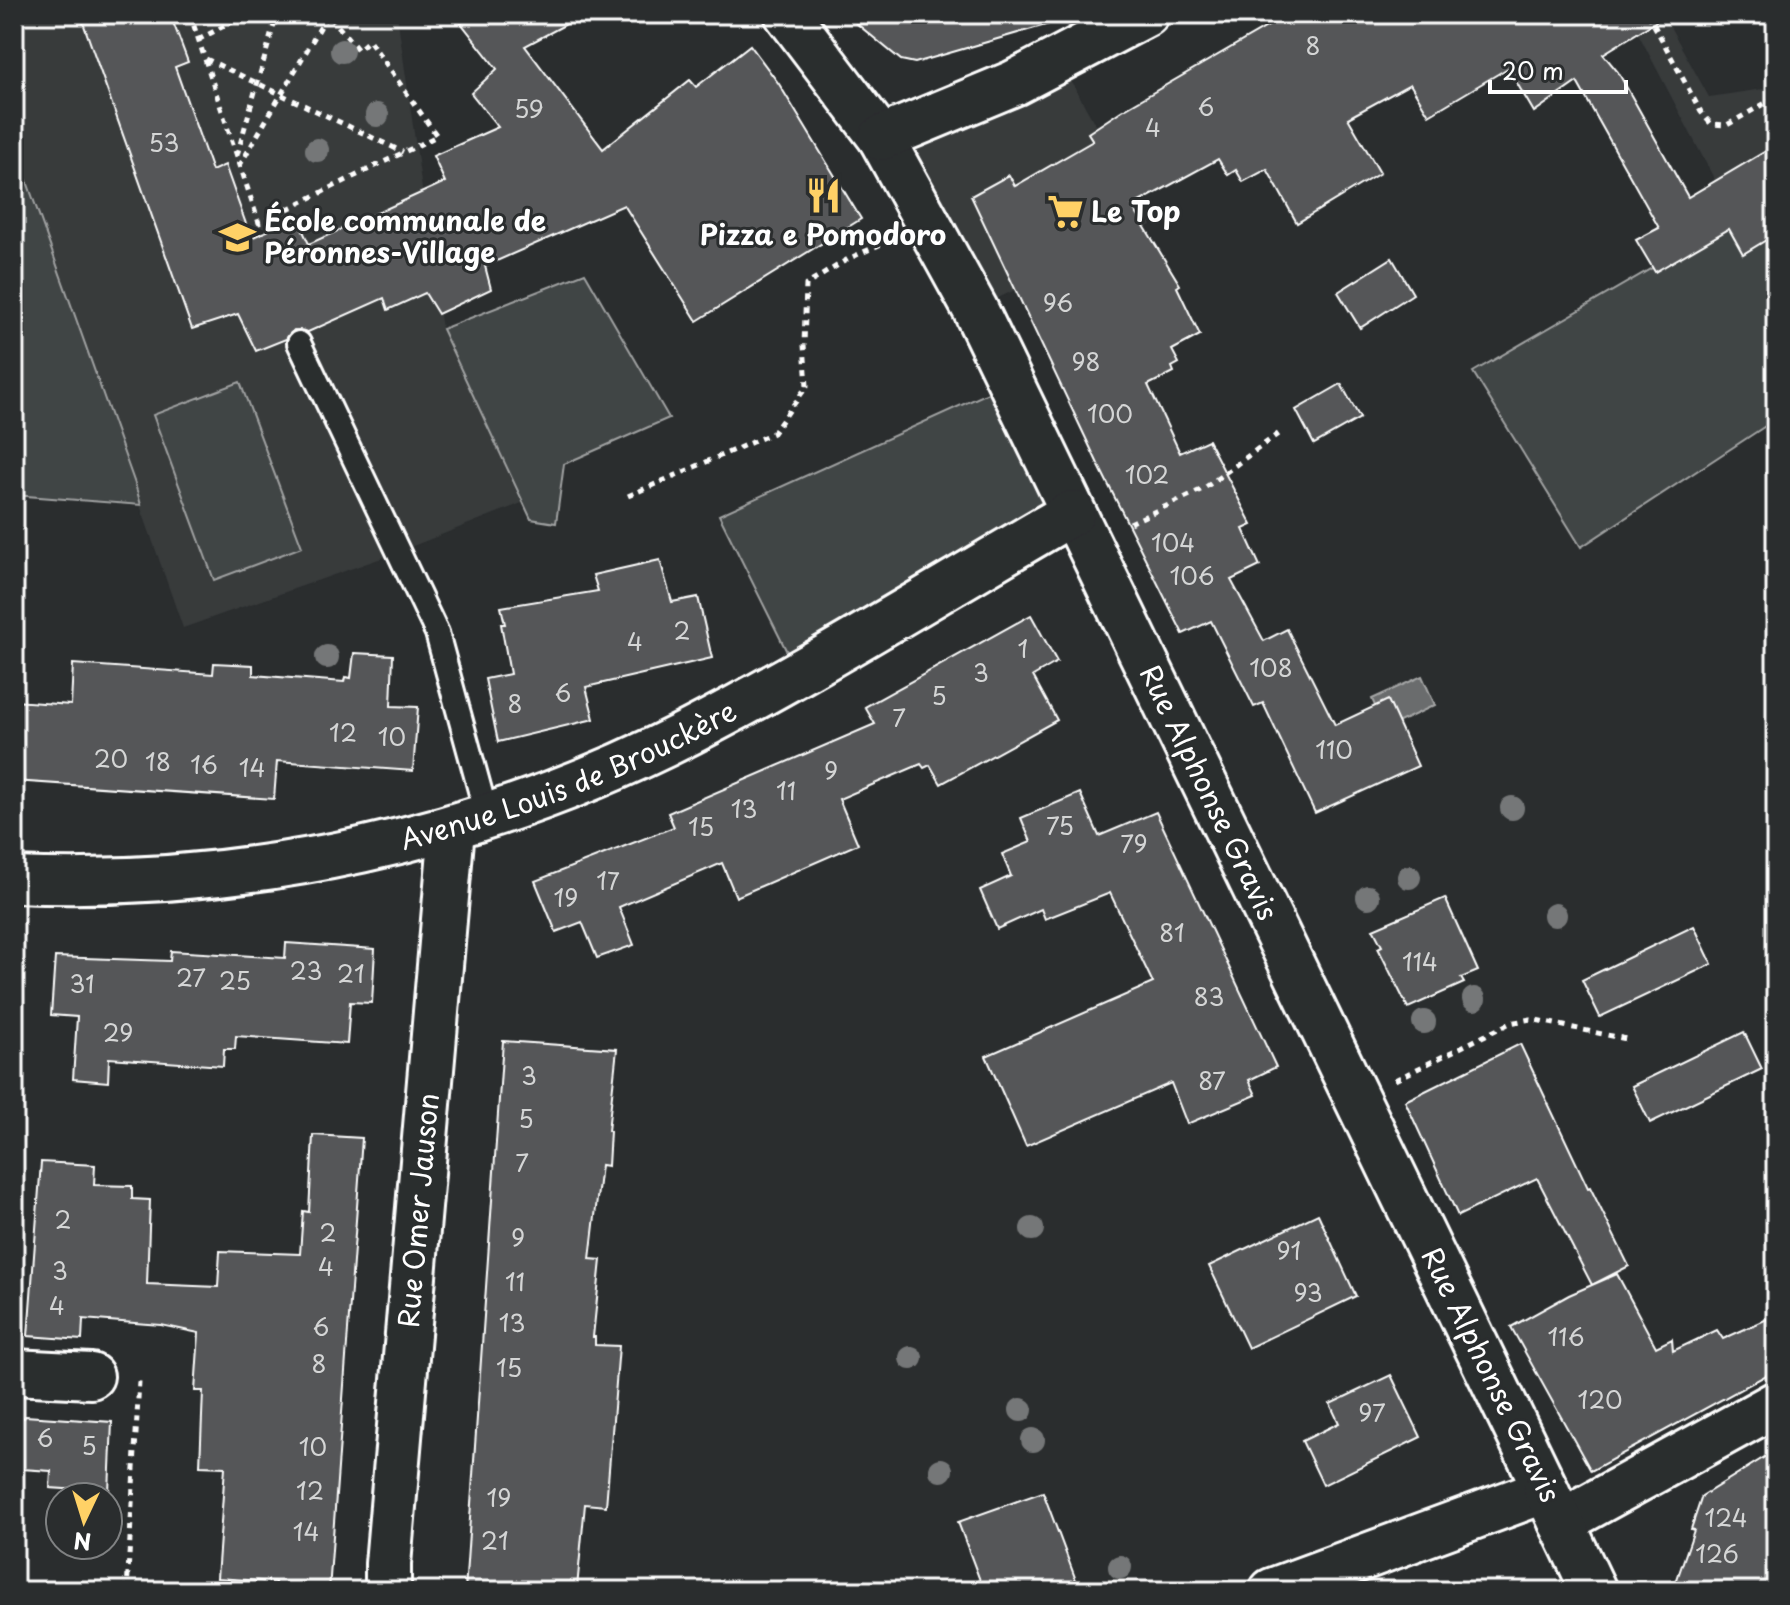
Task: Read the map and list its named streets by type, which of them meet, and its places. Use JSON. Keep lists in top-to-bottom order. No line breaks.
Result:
{"streets":{"street":["Avenue Louis de Brouckère","Rue Alphonse Gravis","Rue Omer Jauson"]},"crossings":[["Avenue Louis de Brouckère","Rue Alphonse Gravis"],["Avenue Louis de Brouckère","Rue Omer Jauson"]],"places":{"restaurant":["Pizza e Pomodoro"],"supermarket":["Le Top"],"school or university":["École communale de Péronnes-Village"]},"house_numbers":["8","6","59","4","53","96","98","100","102","104","106","2","4","1","108","3","6","5","8","7","12","10","110","20","18","16","14","9","11","13","75","15","79","17","19","81","114","23","21","27","25","31","83","29","3","87","5","7","2","2","9","91","4","3","11","93","4","13","6","116","8","15","120","97","6","5","10","12","19","124","14","21","126"],"scale_bar":"20 m","north":"bottom"}
